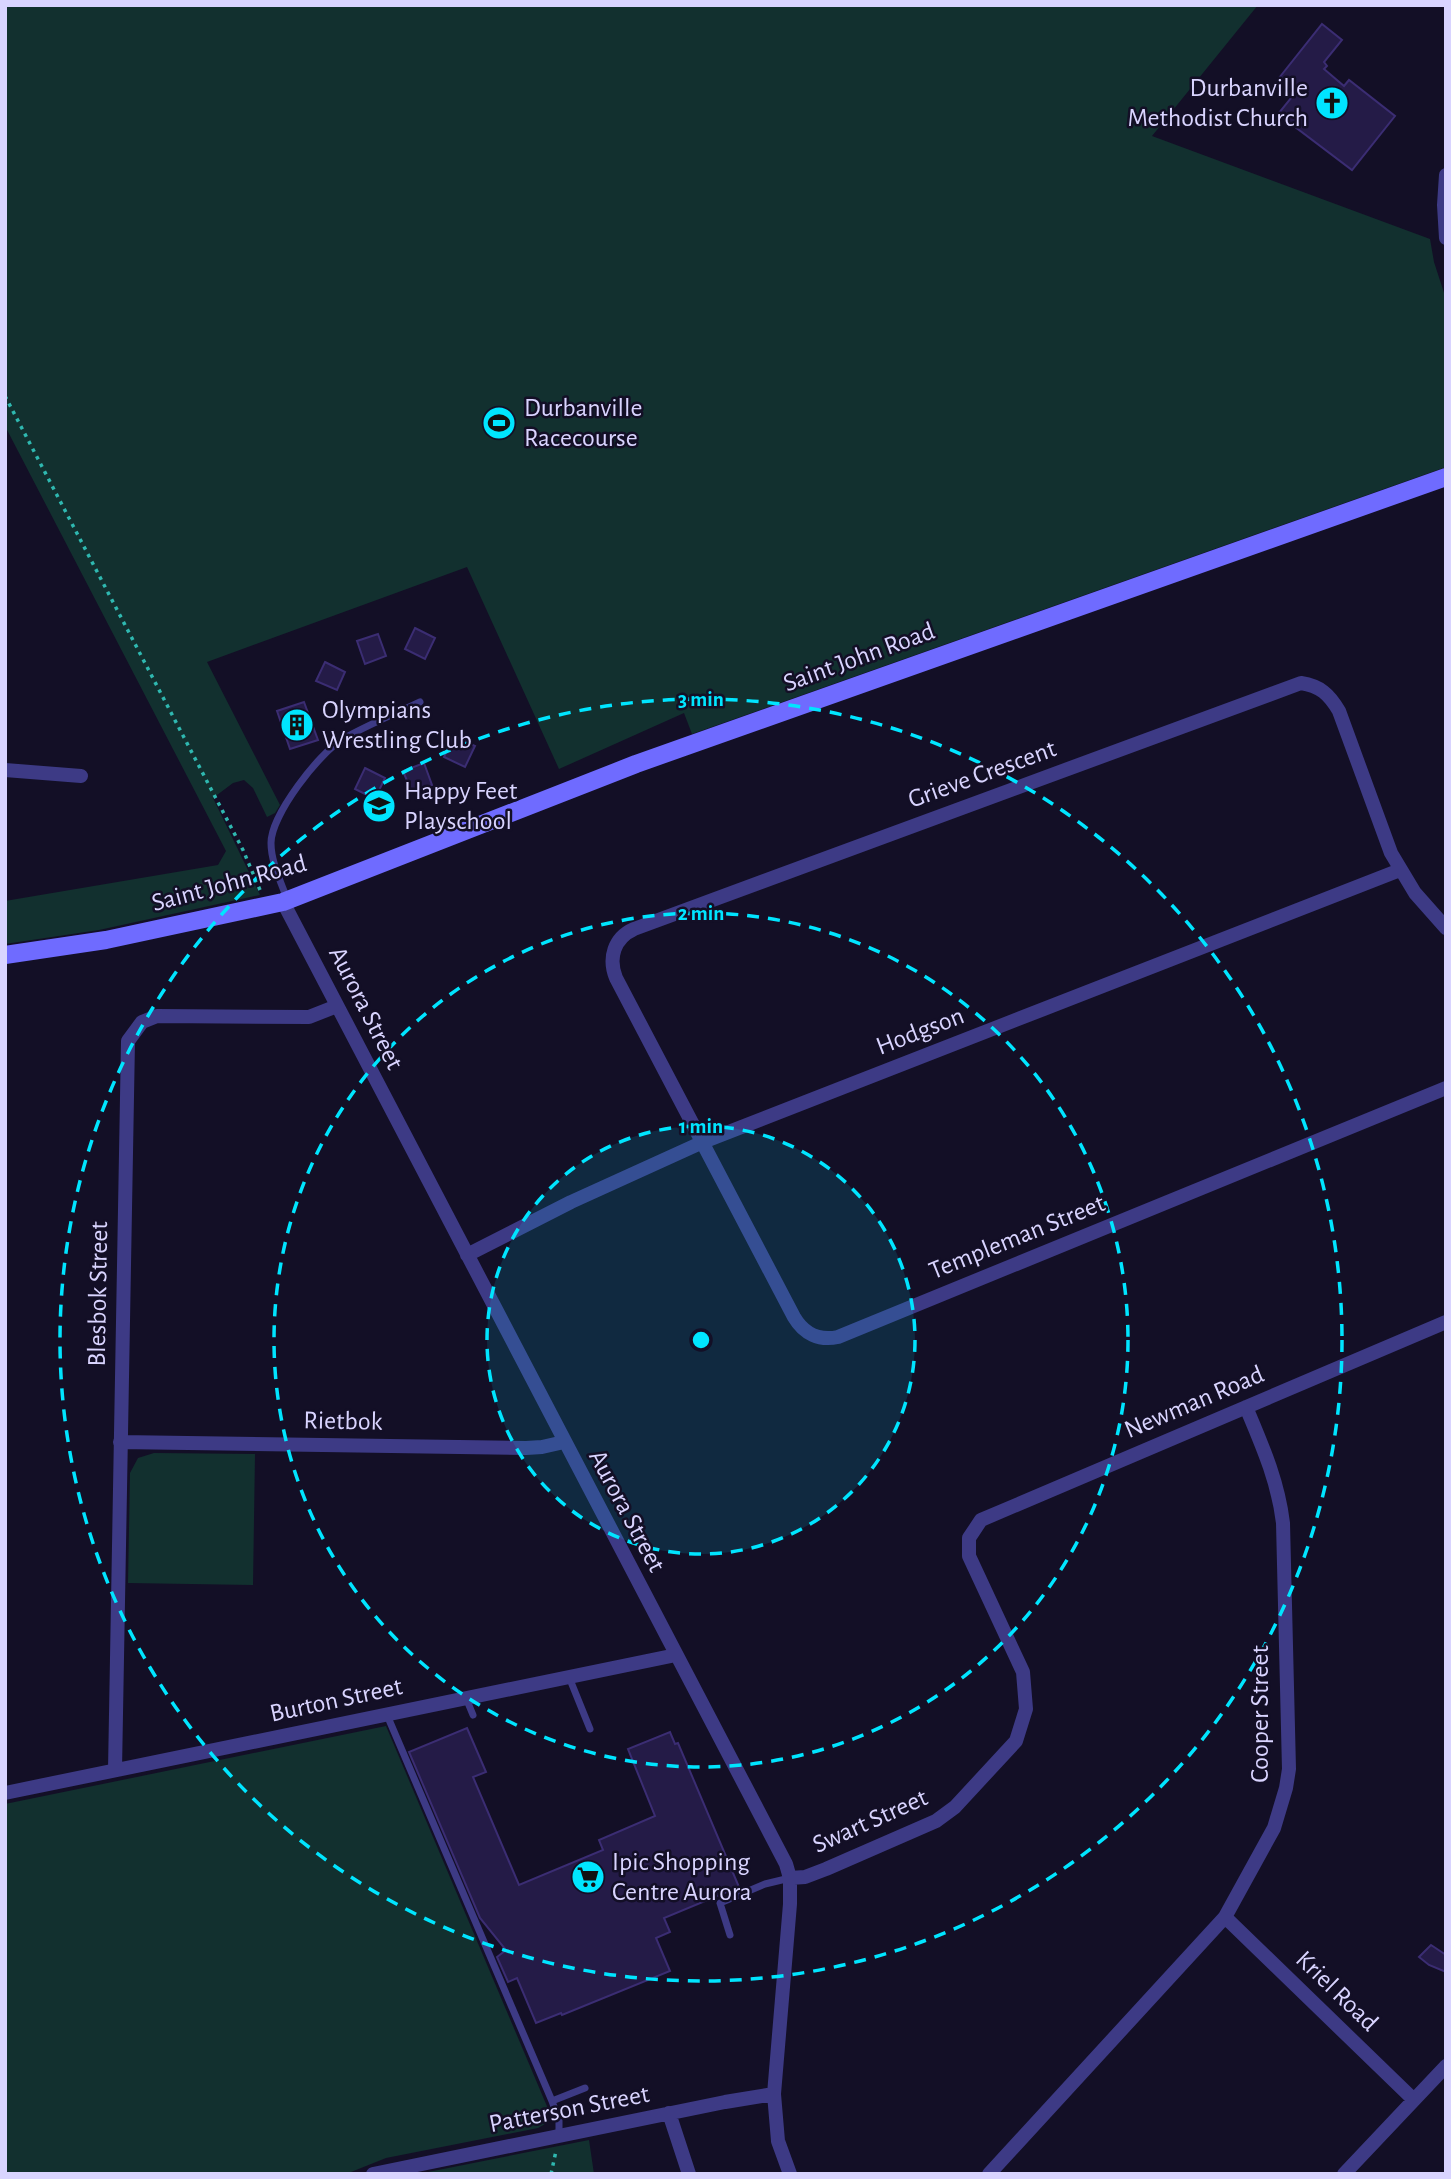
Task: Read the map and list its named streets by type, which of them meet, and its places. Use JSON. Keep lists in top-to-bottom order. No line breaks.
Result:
{"streets":{"main road":["Saint John Road"],"street":["Grieve Crescent","Aurora Street","Hodgson","Templeman Street","Blesbok Street","Newman Road","Rietbok","Burton Street","Cooper Street","Swart Street","Kriel Road","Patterson Street"]},"crossings":[["Saint John Road","Aurora Street"],["Grieve Crescent","Hodgson"],["Grieve Crescent","Templeman Street"],["Aurora Street","Hodgson"],["Aurora Street","Blesbok Street"],["Aurora Street","Rietbok"],["Aurora Street","Burton Street"],["Aurora Street","Swart Street"],["Aurora Street","Patterson Street"],["Hodgson","Templeman Street"],["Blesbok Street","Rietbok"],["Blesbok Street","Burton Street"],["Newman Road","Cooper Street"],["Newman Road","Swart Street"],["Cooper Street","Kriel Road"]],"places":{"church":["Durbanville Methodist Church"],"sports":["Durbanville Racecourse"],"building":["Olympians Wrestling Club"],"school or university":["Happy Feet Playschool"],"supermarket":["Ipic Shopping Centre Aurora"]},"rings":["3 min","2 min","1 min"]}
